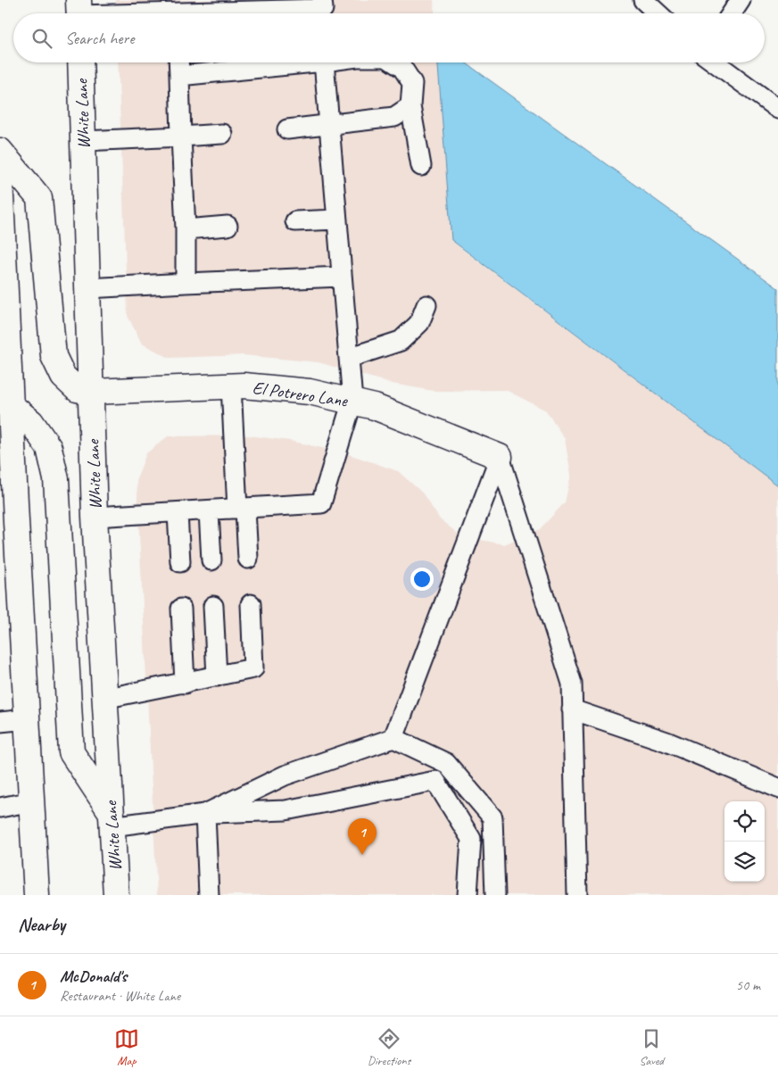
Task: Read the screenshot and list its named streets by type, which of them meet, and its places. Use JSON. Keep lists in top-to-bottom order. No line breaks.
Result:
{"streets":{"main road":["White Lane","El Potrero Lane"]},"crossings":[["White Lane","El Potrero Lane"]],"page":{"search":"Search here","pins":"1","heading":"Nearby","list":[{"mark":"1","name":"McDonald's","note":"Restaurant · White Lane","value":"50 m"}],"nav":["Map","Directions","Saved"]}}
